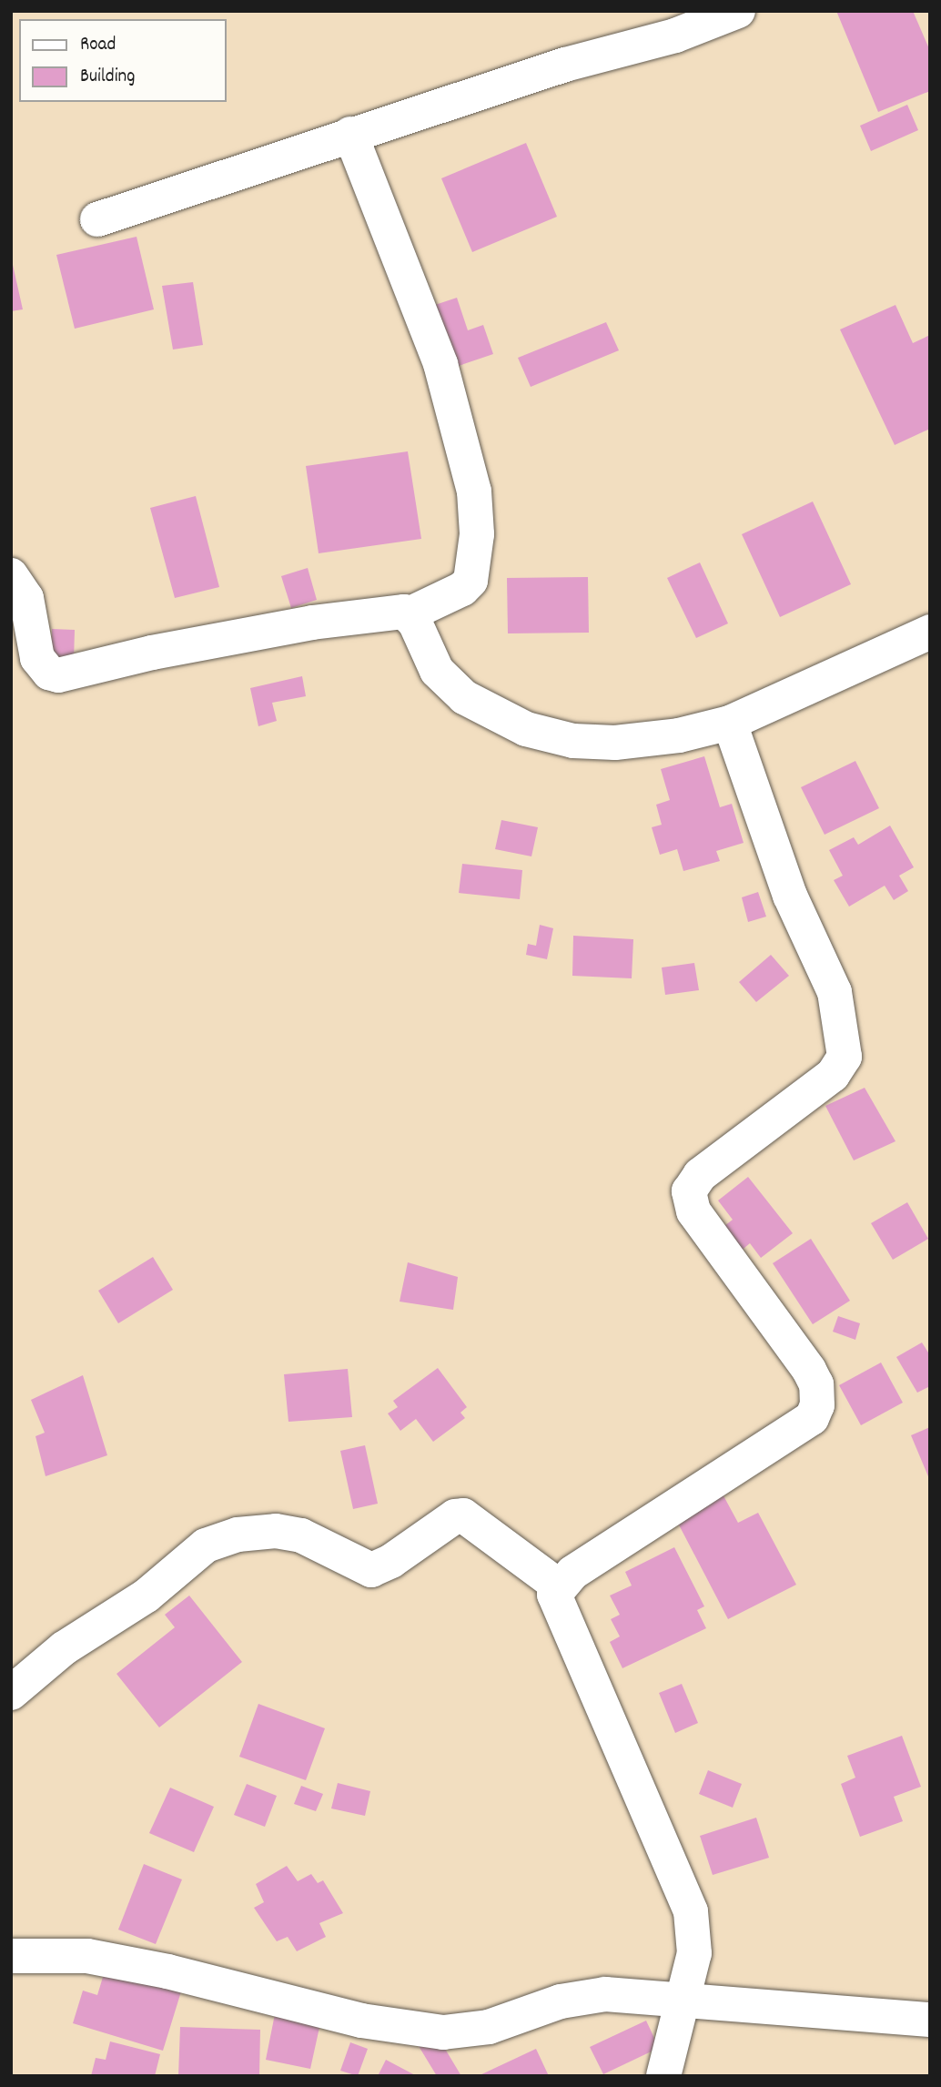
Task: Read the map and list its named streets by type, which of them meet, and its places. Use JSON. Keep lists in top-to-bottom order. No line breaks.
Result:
{"legend":["Road","Building"]}
